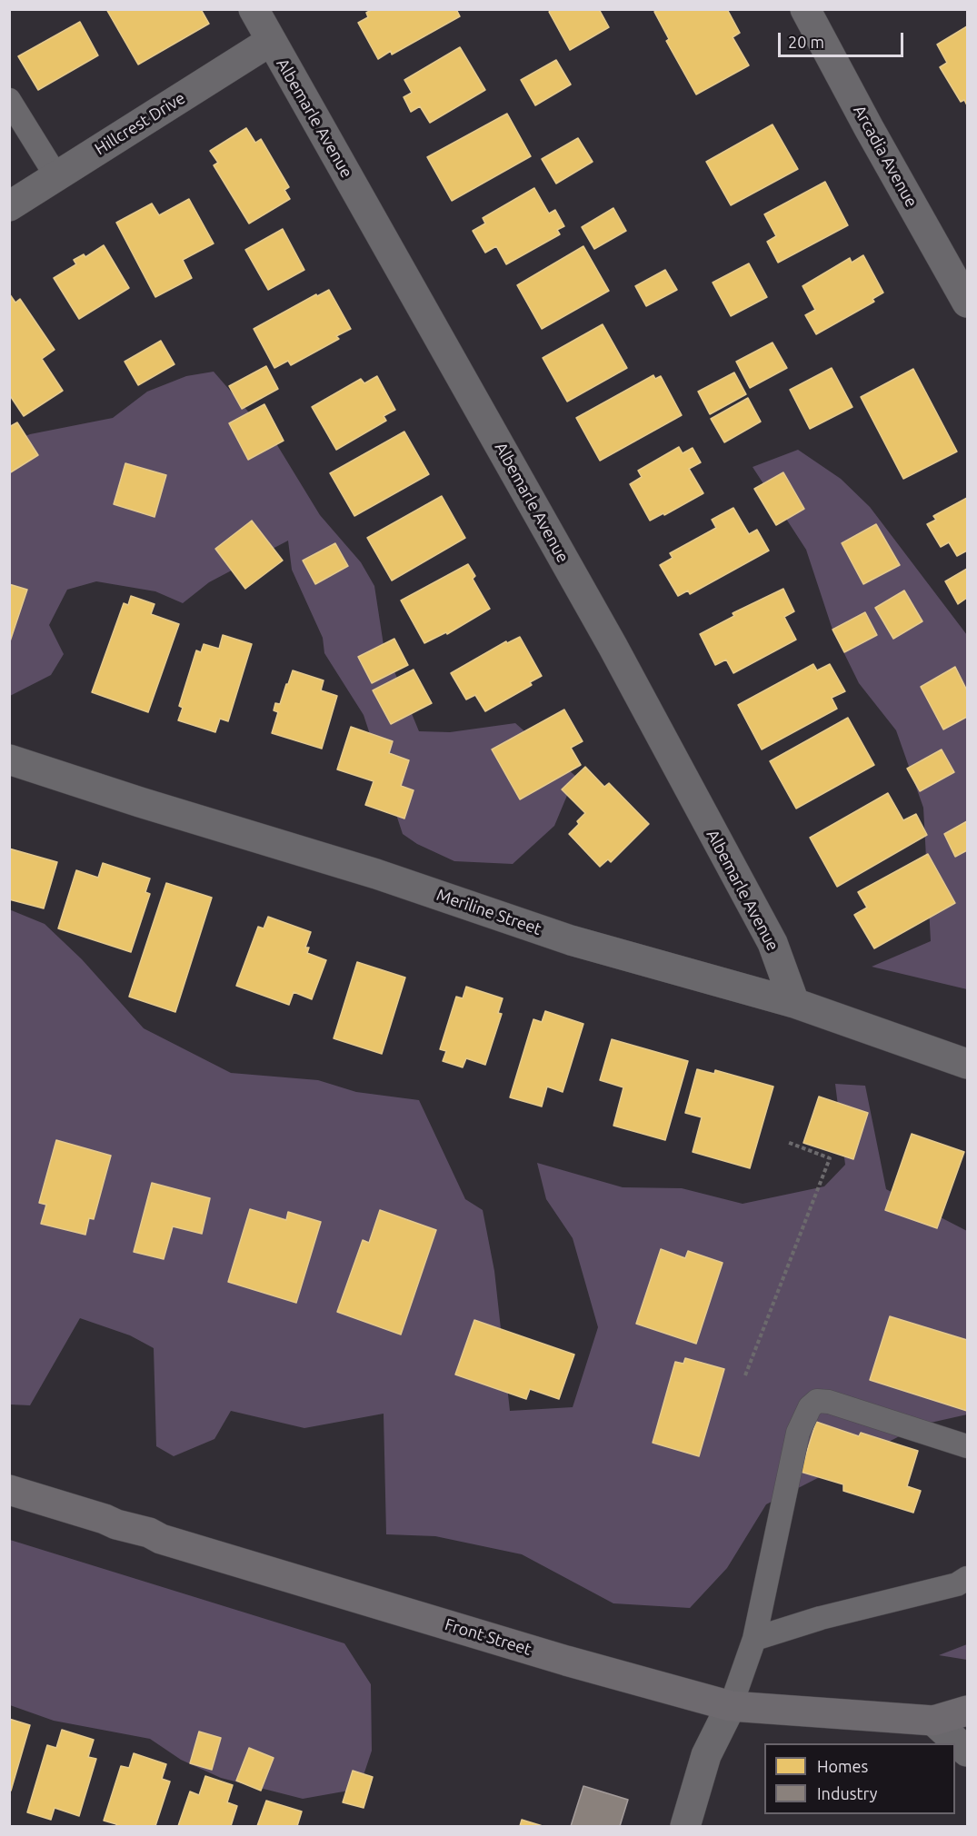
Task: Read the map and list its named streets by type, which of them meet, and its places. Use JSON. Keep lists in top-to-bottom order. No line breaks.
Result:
{"streets":{"main road":["Front Street"],"street":["Albemarle Avenue","Hillcrest Drive","Arcadia Avenue","Meriline Street"]},"crossings":[["Albemarle Avenue","Hillcrest Drive"],["Albemarle Avenue","Meriline Street"]],"legend":["Homes","Industry"],"scale_bar":"20 m"}
